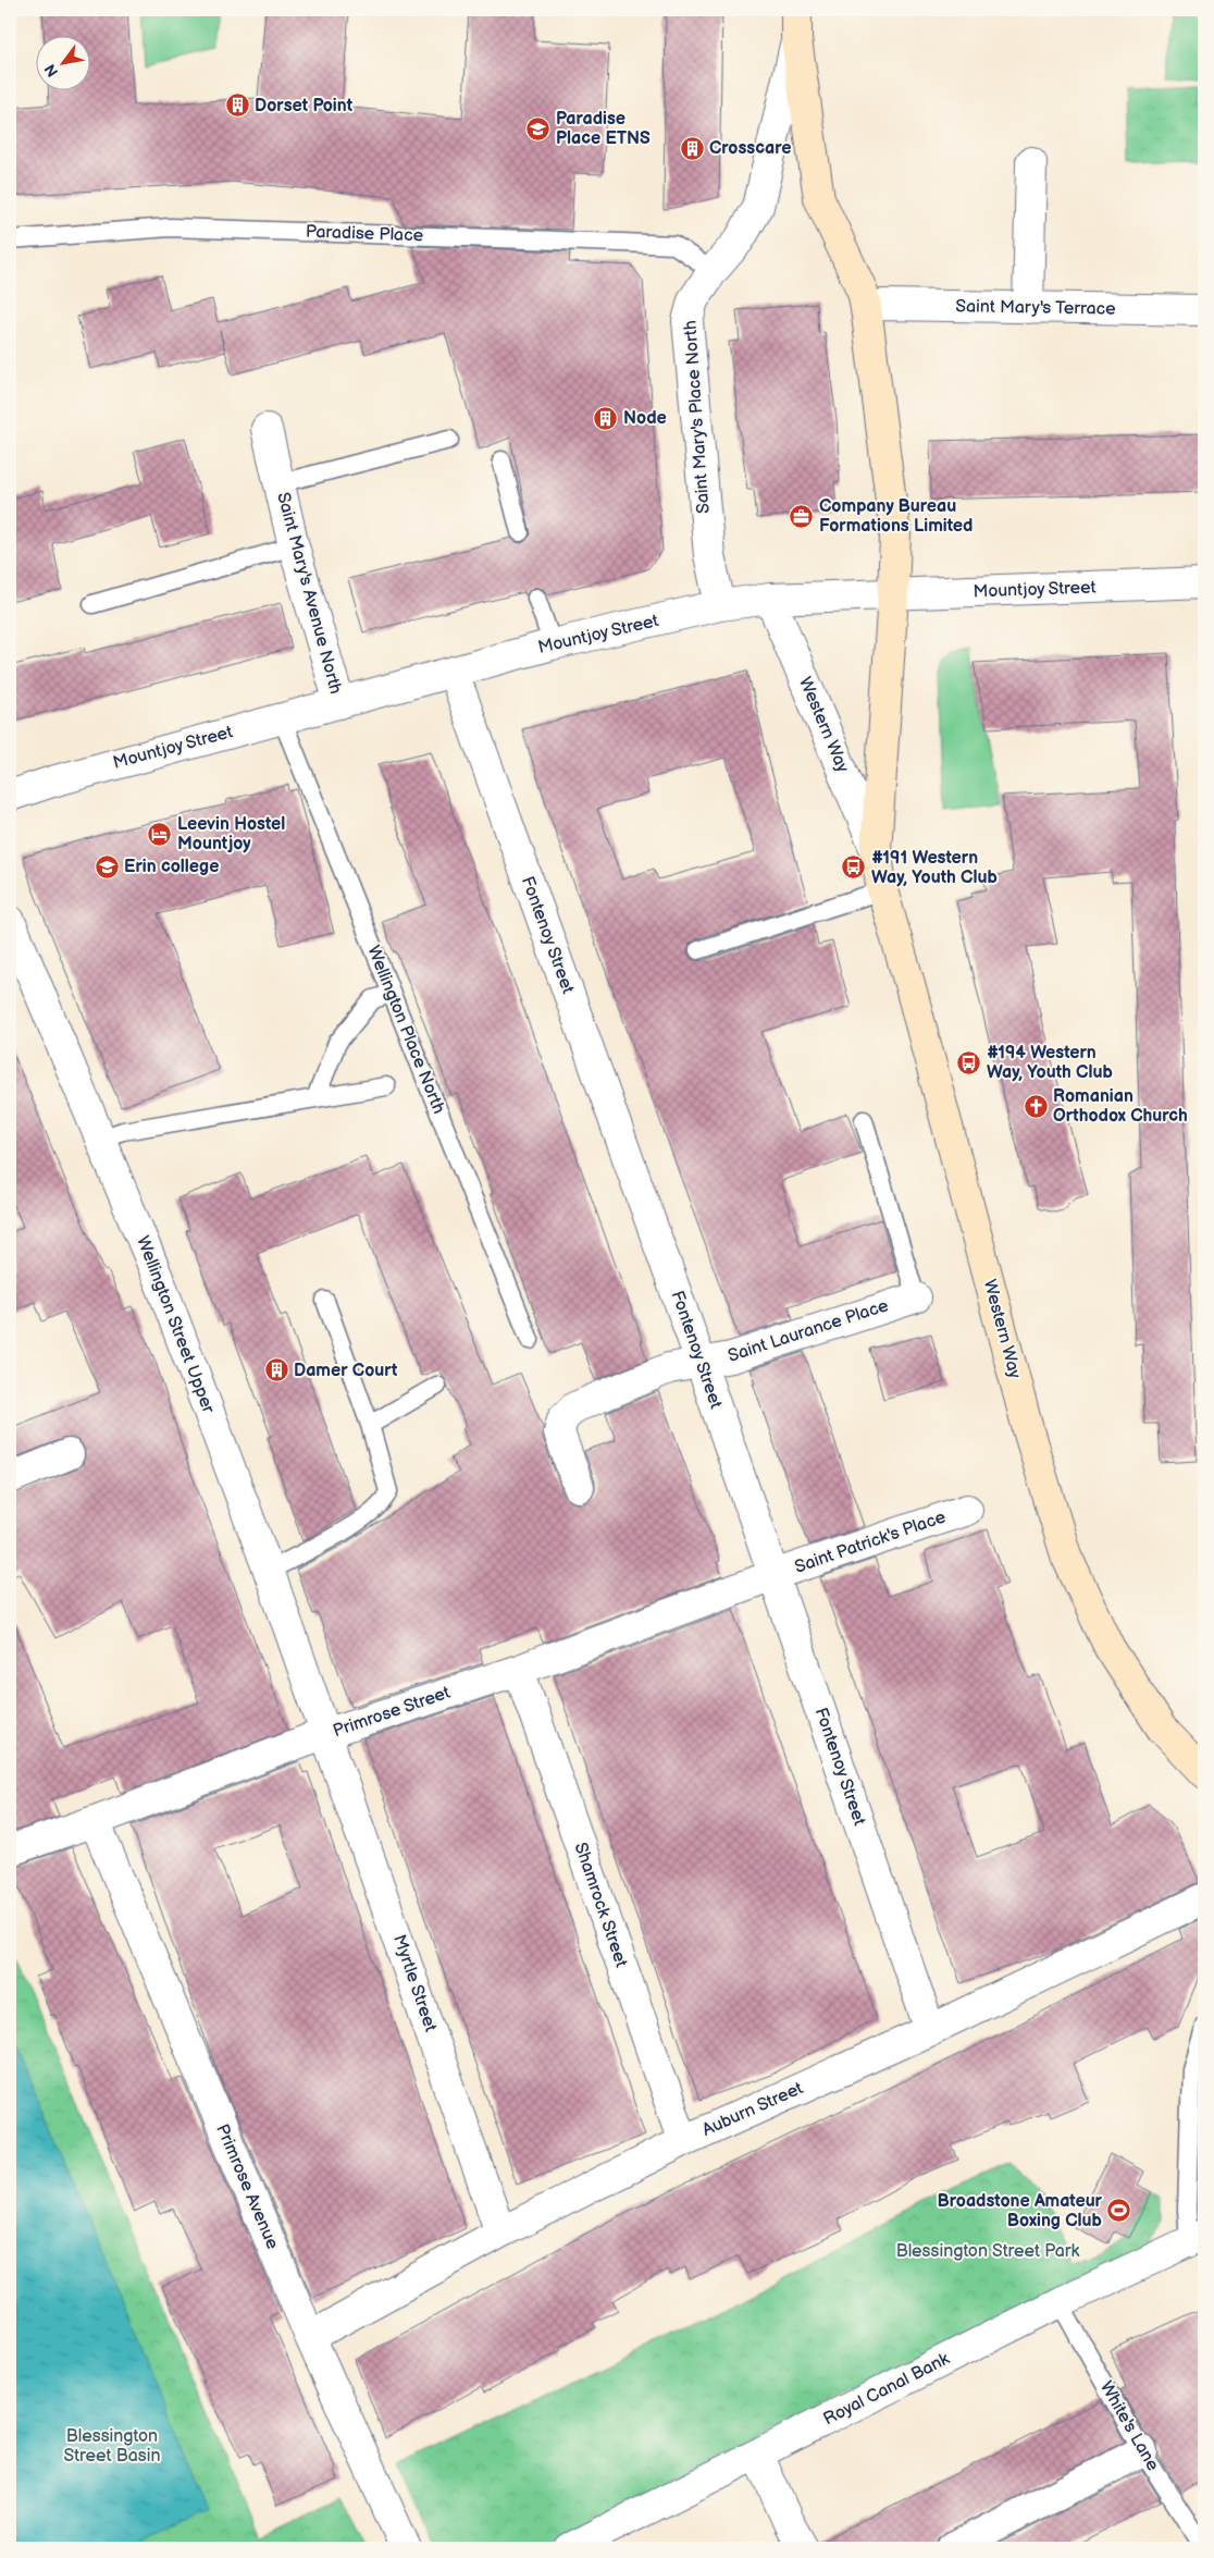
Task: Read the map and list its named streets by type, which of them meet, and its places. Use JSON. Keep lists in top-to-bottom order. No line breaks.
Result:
{"streets":{"main road":["Western Way"],"street":["Saint Mary's Terrace","Saint Mary's Place North","Mountjoy Street","Saint Mary's Avenue North","Fontenoy Street","Wellington Street Upper","Saint Laurance Place","Saint Patrick's Place","Primrose Street","Shamrock Street","Myrtle Street","Auburn Street","Primrose Avenue","Royal Canal Bank"],"lane":["Paradise Place","Wellington Place North","White's Lane"]},"crossings":[["Paradise Place","Saint Mary's Place North"],["Saint Mary's Place North","Mountjoy Street"],["Mountjoy Street","Saint Mary's Avenue North"],["Mountjoy Street","Western Way"],["Mountjoy Street","Fontenoy Street"],["Mountjoy Street","Wellington Place North"],["Fontenoy Street","Saint Laurance Place"],["Fontenoy Street","Saint Patrick's Place"],["Fontenoy Street","Primrose Street"],["Fontenoy Street","Auburn Street"],["Wellington Street Upper","Primrose Street"],["Wellington Street Upper","Myrtle Street"],["Saint Patrick's Place","Primrose Street"],["Primrose Street","Shamrock Street"],["Primrose Street","Myrtle Street"],["Primrose Street","Primrose Avenue"],["Shamrock Street","Auburn Street"],["Myrtle Street","Auburn Street"],["Auburn Street","Primrose Avenue"],["Royal Canal Bank","White's Lane"]],"parks":["Blessington Street Park","Blessington Street Basin"],"places":{"building":["Dorset Point","Crosscare","Node","Damer Court"],"school or university":["Paradise Place ETNS","Erin college"],"office":["Company Bureau Formations Limited"],"hotel":["Leevin Hostel Mountjoy"],"bus stop":["#191 Western Way, Youth Club","#194 Western Way, Youth Club"],"church":["Romanian Orthodox Church"],"sports":["Broadstone Amateur Boxing Club"]},"north":"bottom left"}
